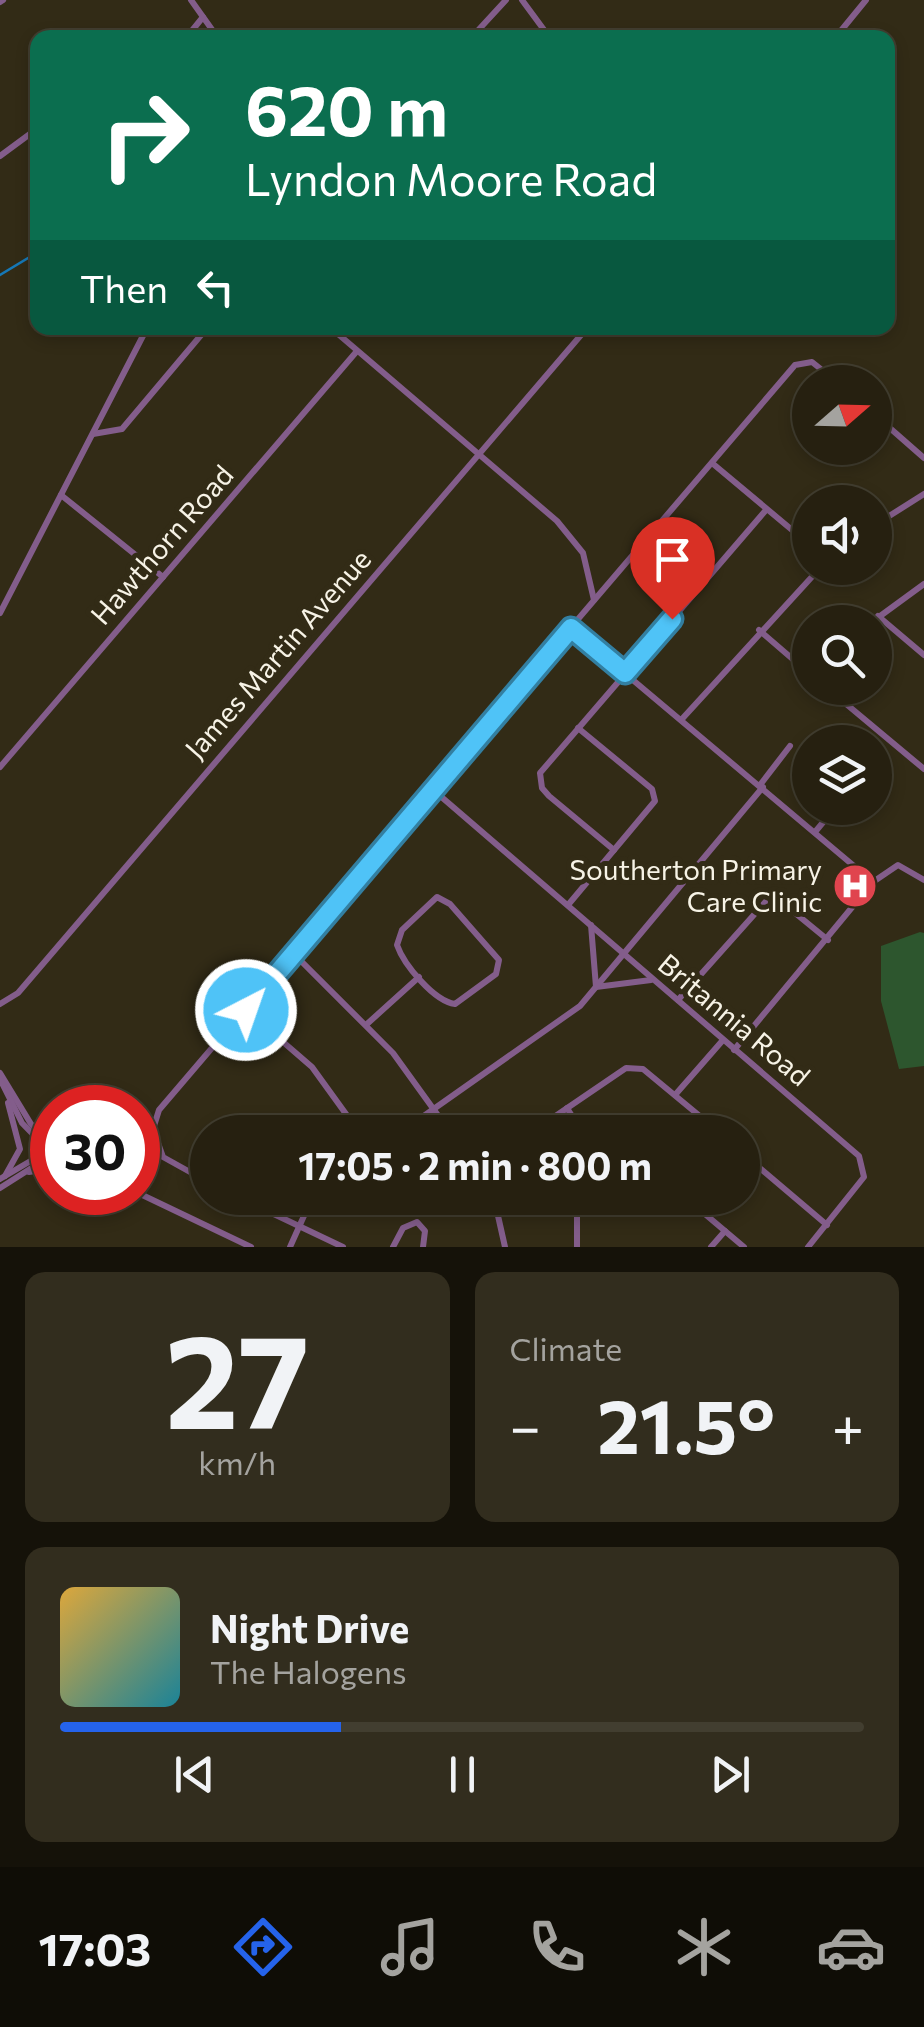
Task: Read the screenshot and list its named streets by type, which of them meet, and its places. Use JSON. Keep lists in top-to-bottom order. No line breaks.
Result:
{"streets":{"street":["Hawthorn Road","James Martin Avenue","Britannia Road"]},"places":{"hospital":["Southerton Primary Care Clinic"]},"north":"right","page":{"turn":["620 m","Lyndon Moore Road"],"then":"Then","limit":"30","trip":"17:05 · 2 min · 800 m","tile":[["27","km/h"],"Climate"],"heat":["−","21.5°","+"],"song":["Night Drive","The Halogens"],"tabs":"17:03"}}
